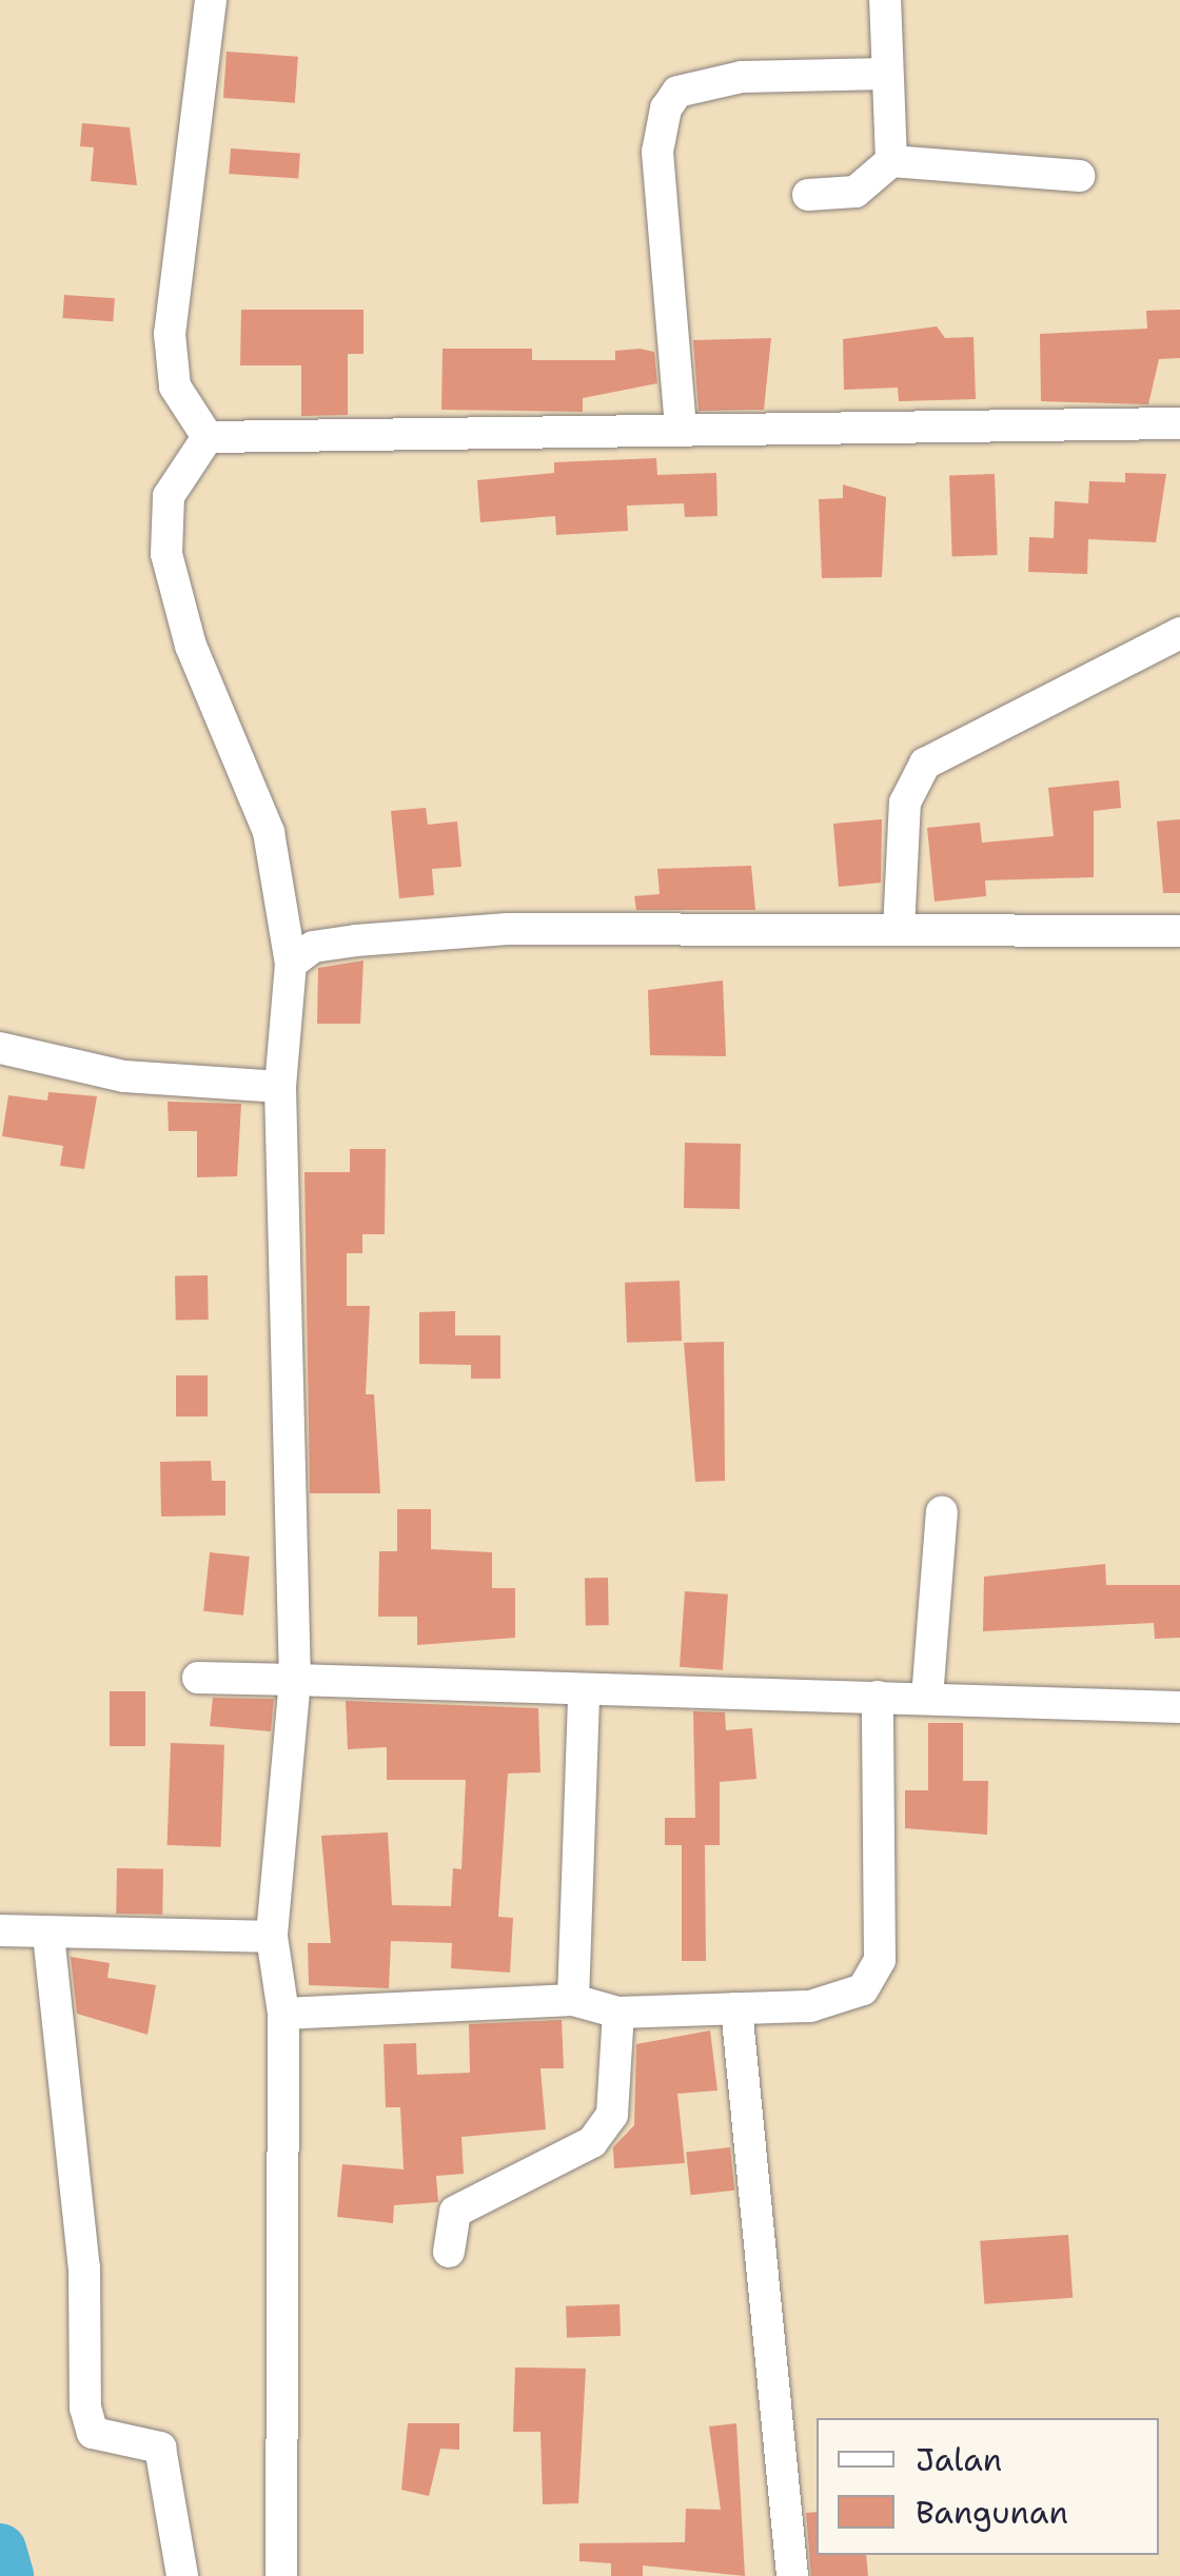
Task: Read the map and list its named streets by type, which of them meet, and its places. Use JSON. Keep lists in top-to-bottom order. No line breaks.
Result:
{"legend":["Jalan","Bangunan"]}
